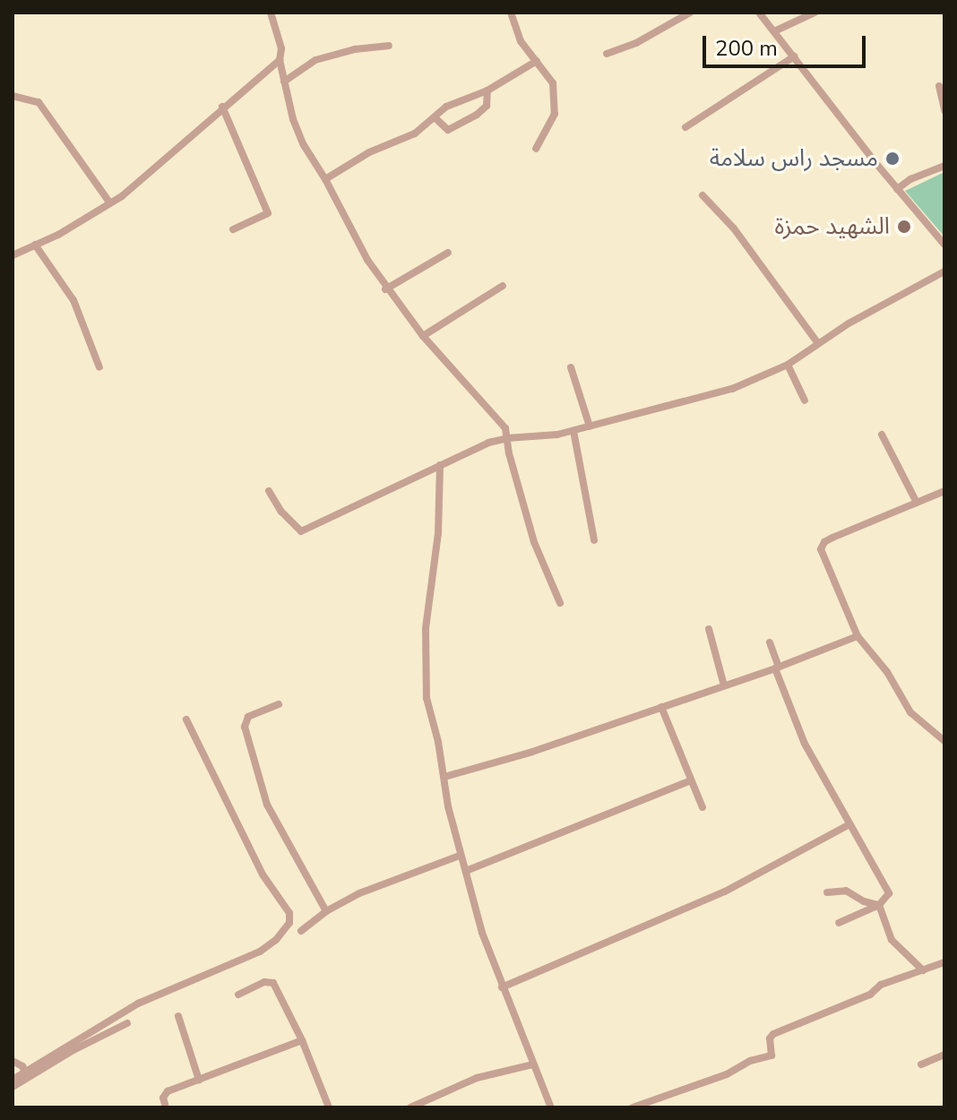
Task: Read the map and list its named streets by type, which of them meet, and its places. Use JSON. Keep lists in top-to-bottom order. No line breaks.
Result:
{"places":["مسجد راس سلامة","الشهيد حمزة"],"scale_bar":"200 m"}
